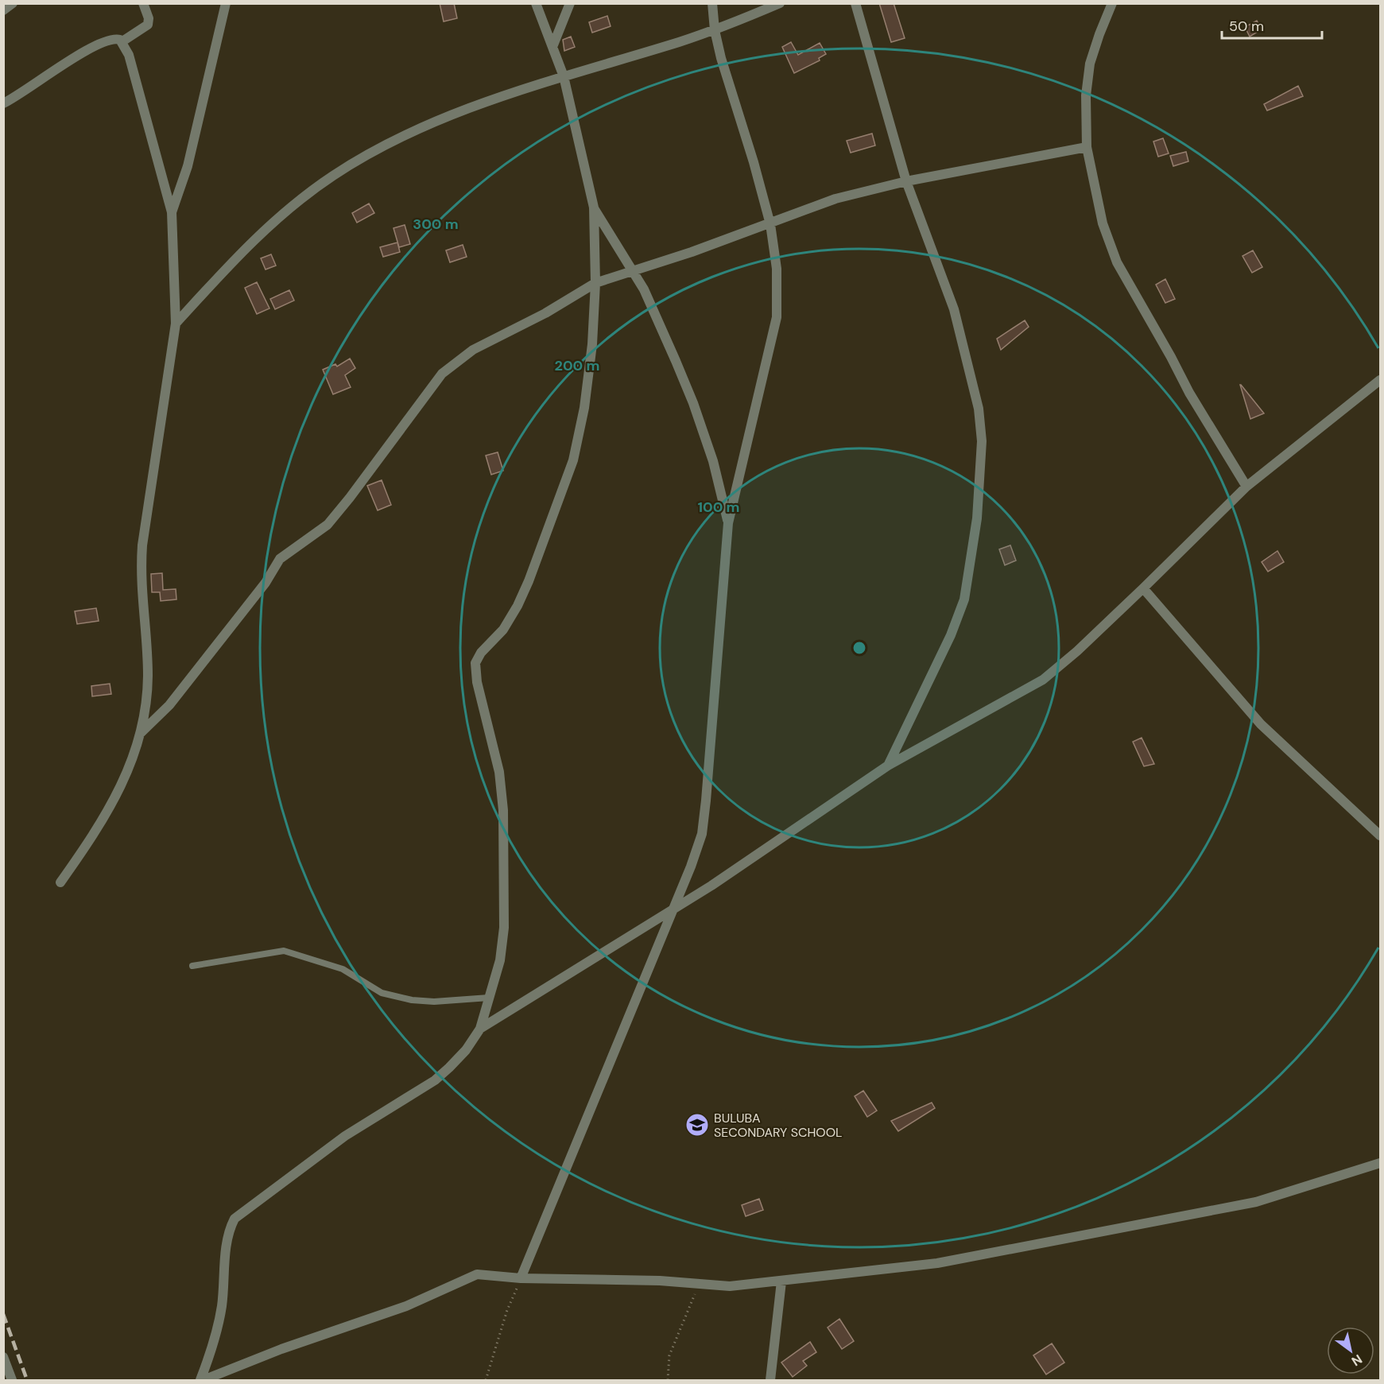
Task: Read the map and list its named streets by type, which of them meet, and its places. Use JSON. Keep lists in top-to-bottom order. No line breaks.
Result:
{"places":{"school or university":["BULUBA SECONDARY SCHOOL"]},"scale_bar":"50 m","north":"bottom right","rings":["300 m","200 m","100 m"]}
